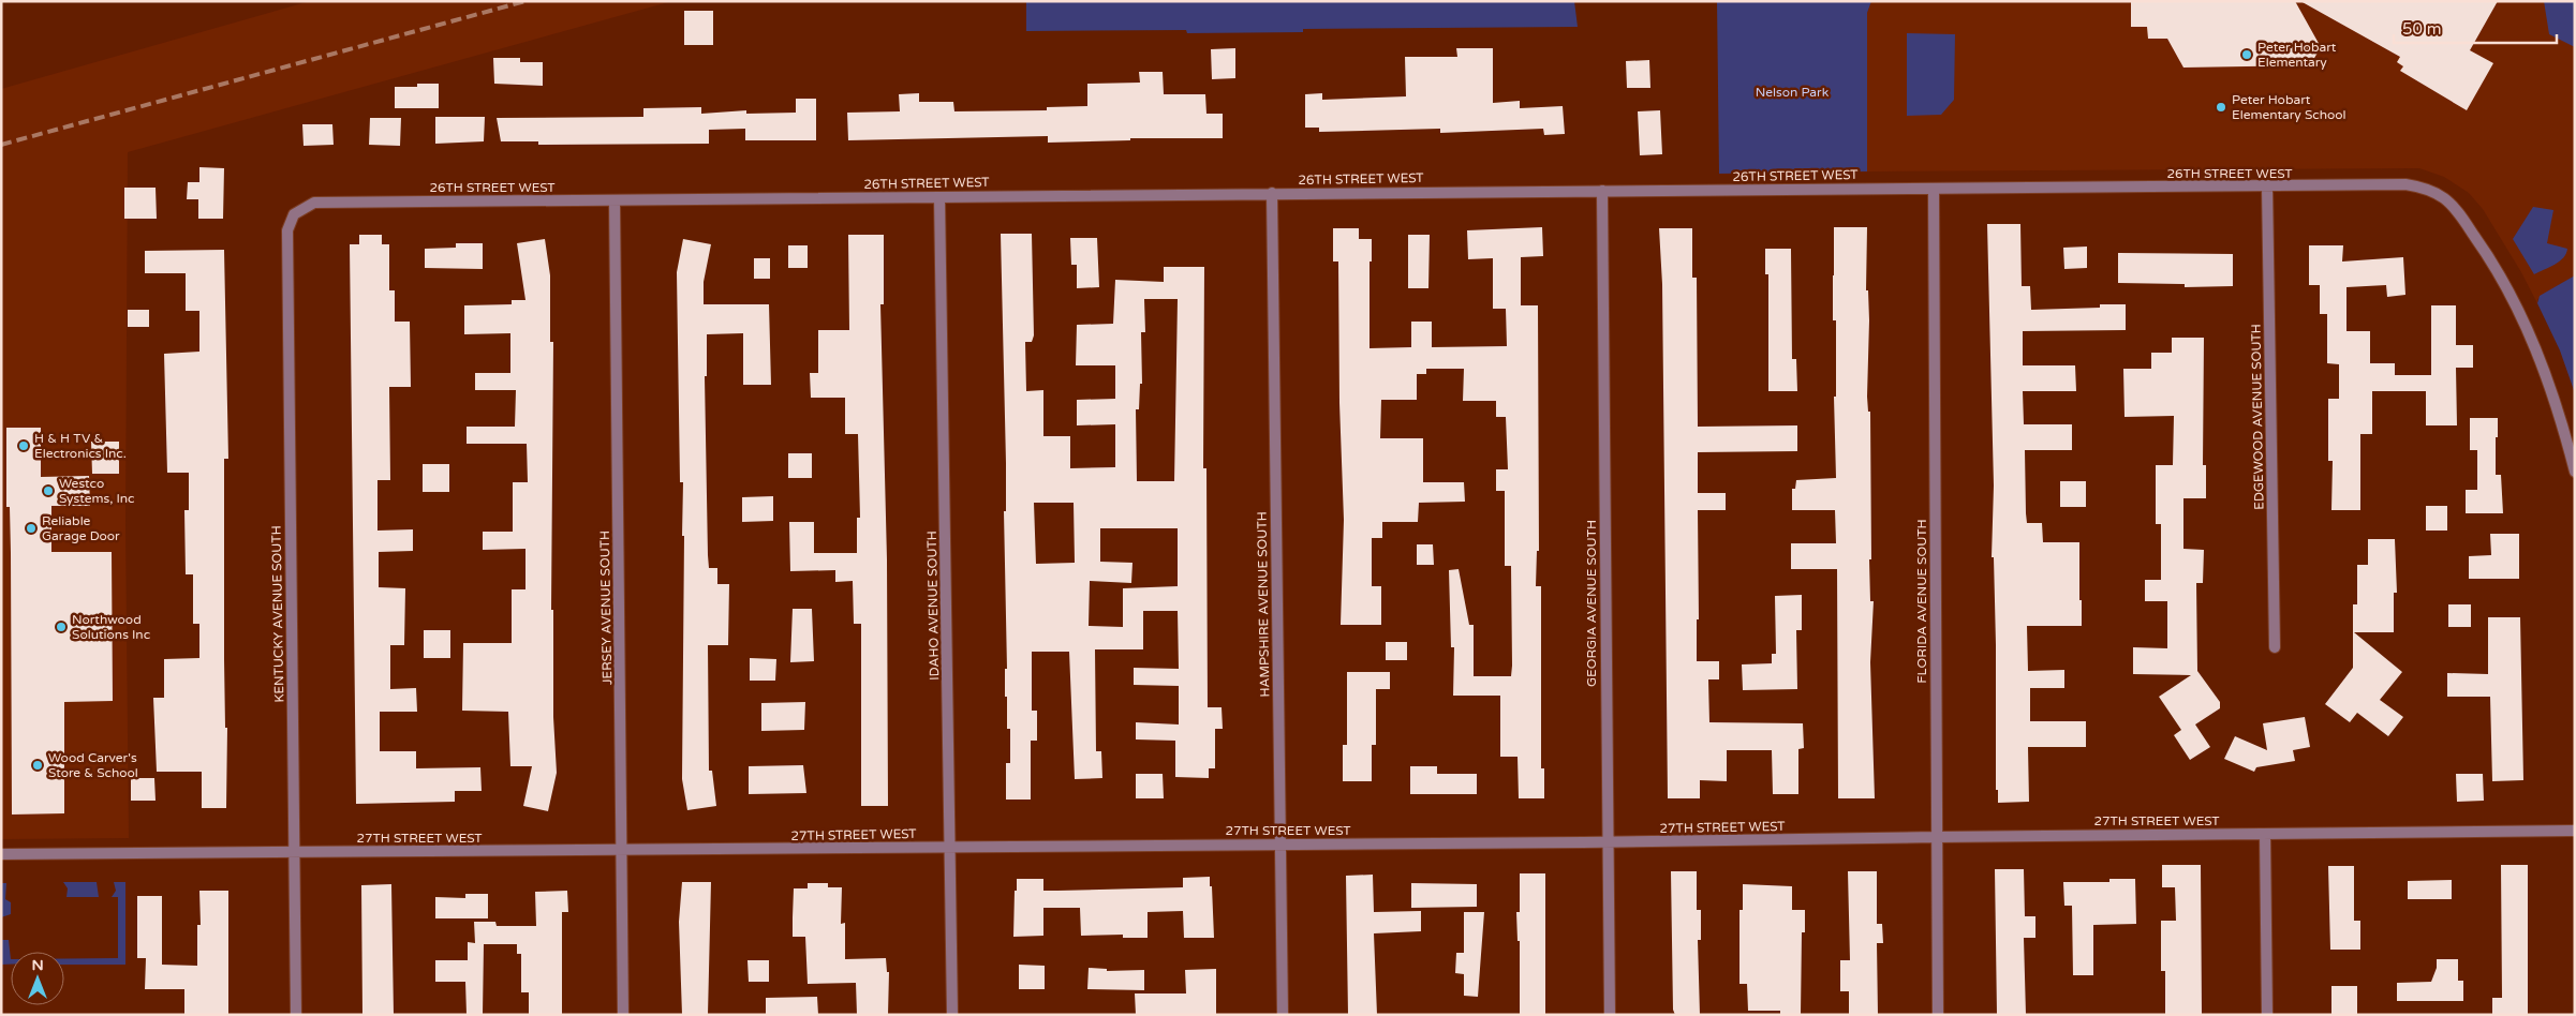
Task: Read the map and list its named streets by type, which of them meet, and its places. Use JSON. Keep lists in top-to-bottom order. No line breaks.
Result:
{"streets":{"street":["26TH STREET WEST","EDGEWOOD AVENUE SOUTH","FLORIDA AVENUE SOUTH","GEORGIA AVENUE SOUTH","HAMPSHIRE AVENUE SOUTH","IDAHO AVENUE SOUTH","JERSEY AVENUE SOUTH","KENTUCKY AVENUE SOUTH","27TH STREET WEST"]},"crossings":[["26TH STREET WEST","EDGEWOOD AVENUE SOUTH"],["26TH STREET WEST","FLORIDA AVENUE SOUTH"],["26TH STREET WEST","GEORGIA AVENUE SOUTH"],["26TH STREET WEST","HAMPSHIRE AVENUE SOUTH"],["26TH STREET WEST","IDAHO AVENUE SOUTH"],["26TH STREET WEST","JERSEY AVENUE SOUTH"],["26TH STREET WEST","KENTUCKY AVENUE SOUTH"],["FLORIDA AVENUE SOUTH","27TH STREET WEST"],["GEORGIA AVENUE SOUTH","27TH STREET WEST"],["HAMPSHIRE AVENUE SOUTH","27TH STREET WEST"],["IDAHO AVENUE SOUTH","27TH STREET WEST"],["JERSEY AVENUE SOUTH","27TH STREET WEST"],["KENTUCKY AVENUE SOUTH","27TH STREET WEST"]],"parks":["Nelson Park"],"places":["Peter Hobart Elementary","Peter Hobart Elementary School","H & H TV & Electronics Inc.","Westco Systems, Inc","Reliable Garage Door","Northwood Solutions Inc","Wood Carver's Store & School"],"scale_bar":"50 m","north":"top"}
